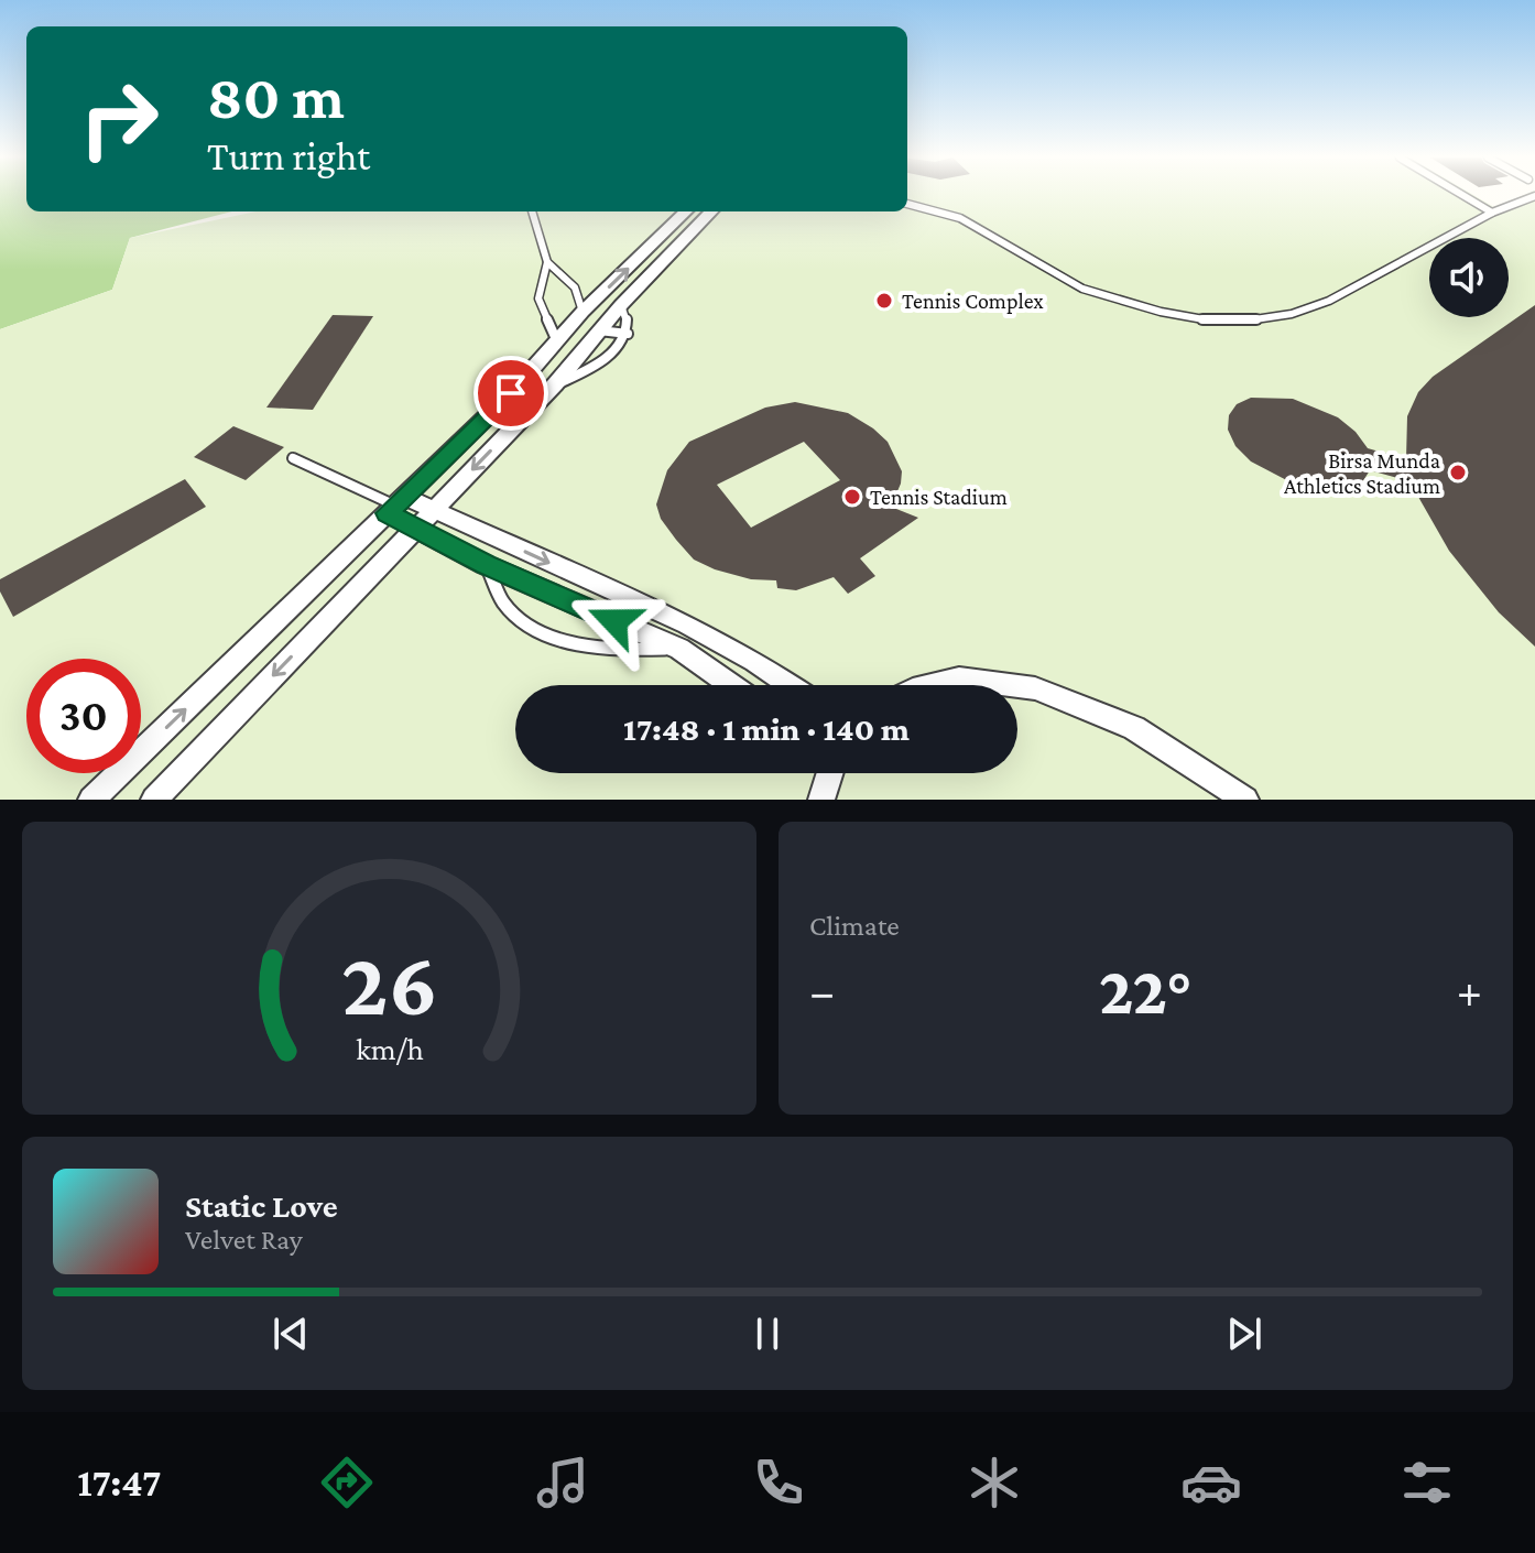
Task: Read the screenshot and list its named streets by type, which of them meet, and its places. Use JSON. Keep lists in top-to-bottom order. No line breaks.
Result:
{"places":["Tennis Complex","Birsa Munda Athletics Stadium","Tennis Stadium"],"page":{"turn":["80 m","Turn right"],"limit":"30","trip":"17:48 · 1 min · 140 m","tile":"Climate","heat":["−","22°","+"],"song":["Static Love","Velvet Ray"],"tabs":"17:47","gauge":["26","km/h"]}}
